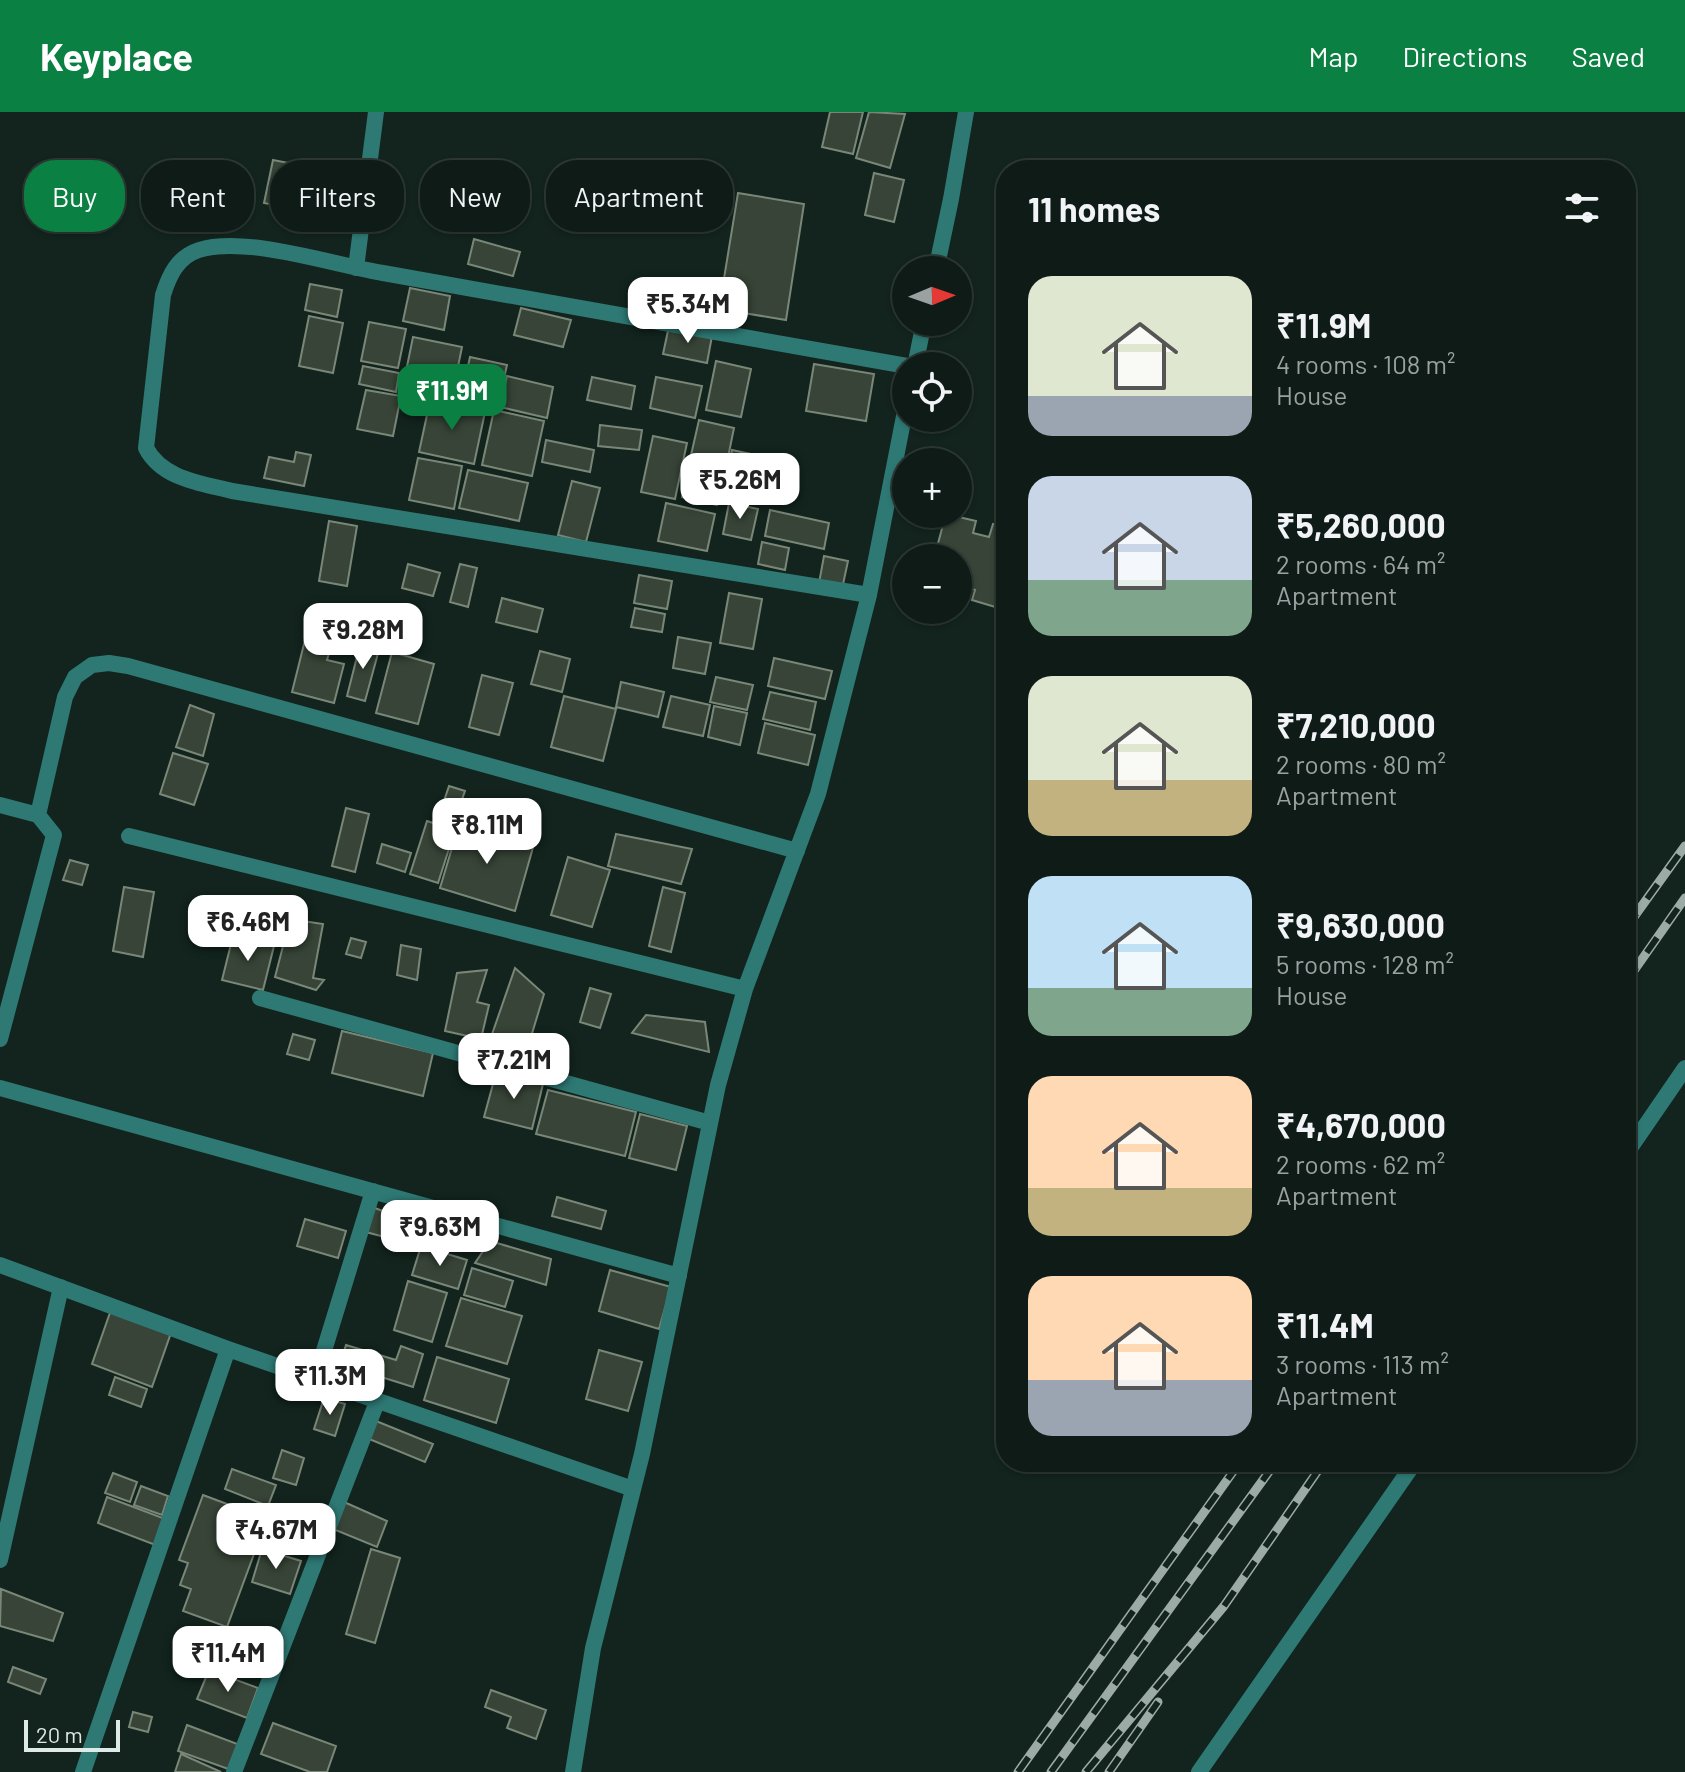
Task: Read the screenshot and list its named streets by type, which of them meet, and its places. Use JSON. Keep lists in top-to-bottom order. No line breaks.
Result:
{"scale_bar":"20 m","north":"right","page":{"header":"Keyplace","nav":["Map","Directions","Saved"],"chip":["Buy","Rent","Filters","New","Apartment"],"heading":"11 homes","map_buttons":["+","−"],"list":[{"name":"₹11.9M","note":"4 rooms · 108 m² · House"},{"name":"₹5,260,000","note":"2 rooms · 64 m² · Apartment"},{"name":"₹7,210,000","note":"2 rooms · 80 m² · Apartment"},{"name":"₹9,630,000","note":"5 rooms · 128 m² · House"},{"name":"₹4,670,000","note":"2 rooms · 62 m² · Apartment"},{"name":"₹11.4M","note":"3 rooms · 113 m² · Apartment"}],"price":["₹5.34M","₹11.9M","₹5.26M","₹9.28M","₹8.11M","₹6.46M","₹7.21M","₹9.63M","₹11.3M","₹4.67M","₹11.4M"],"scale":"20 m"}}
